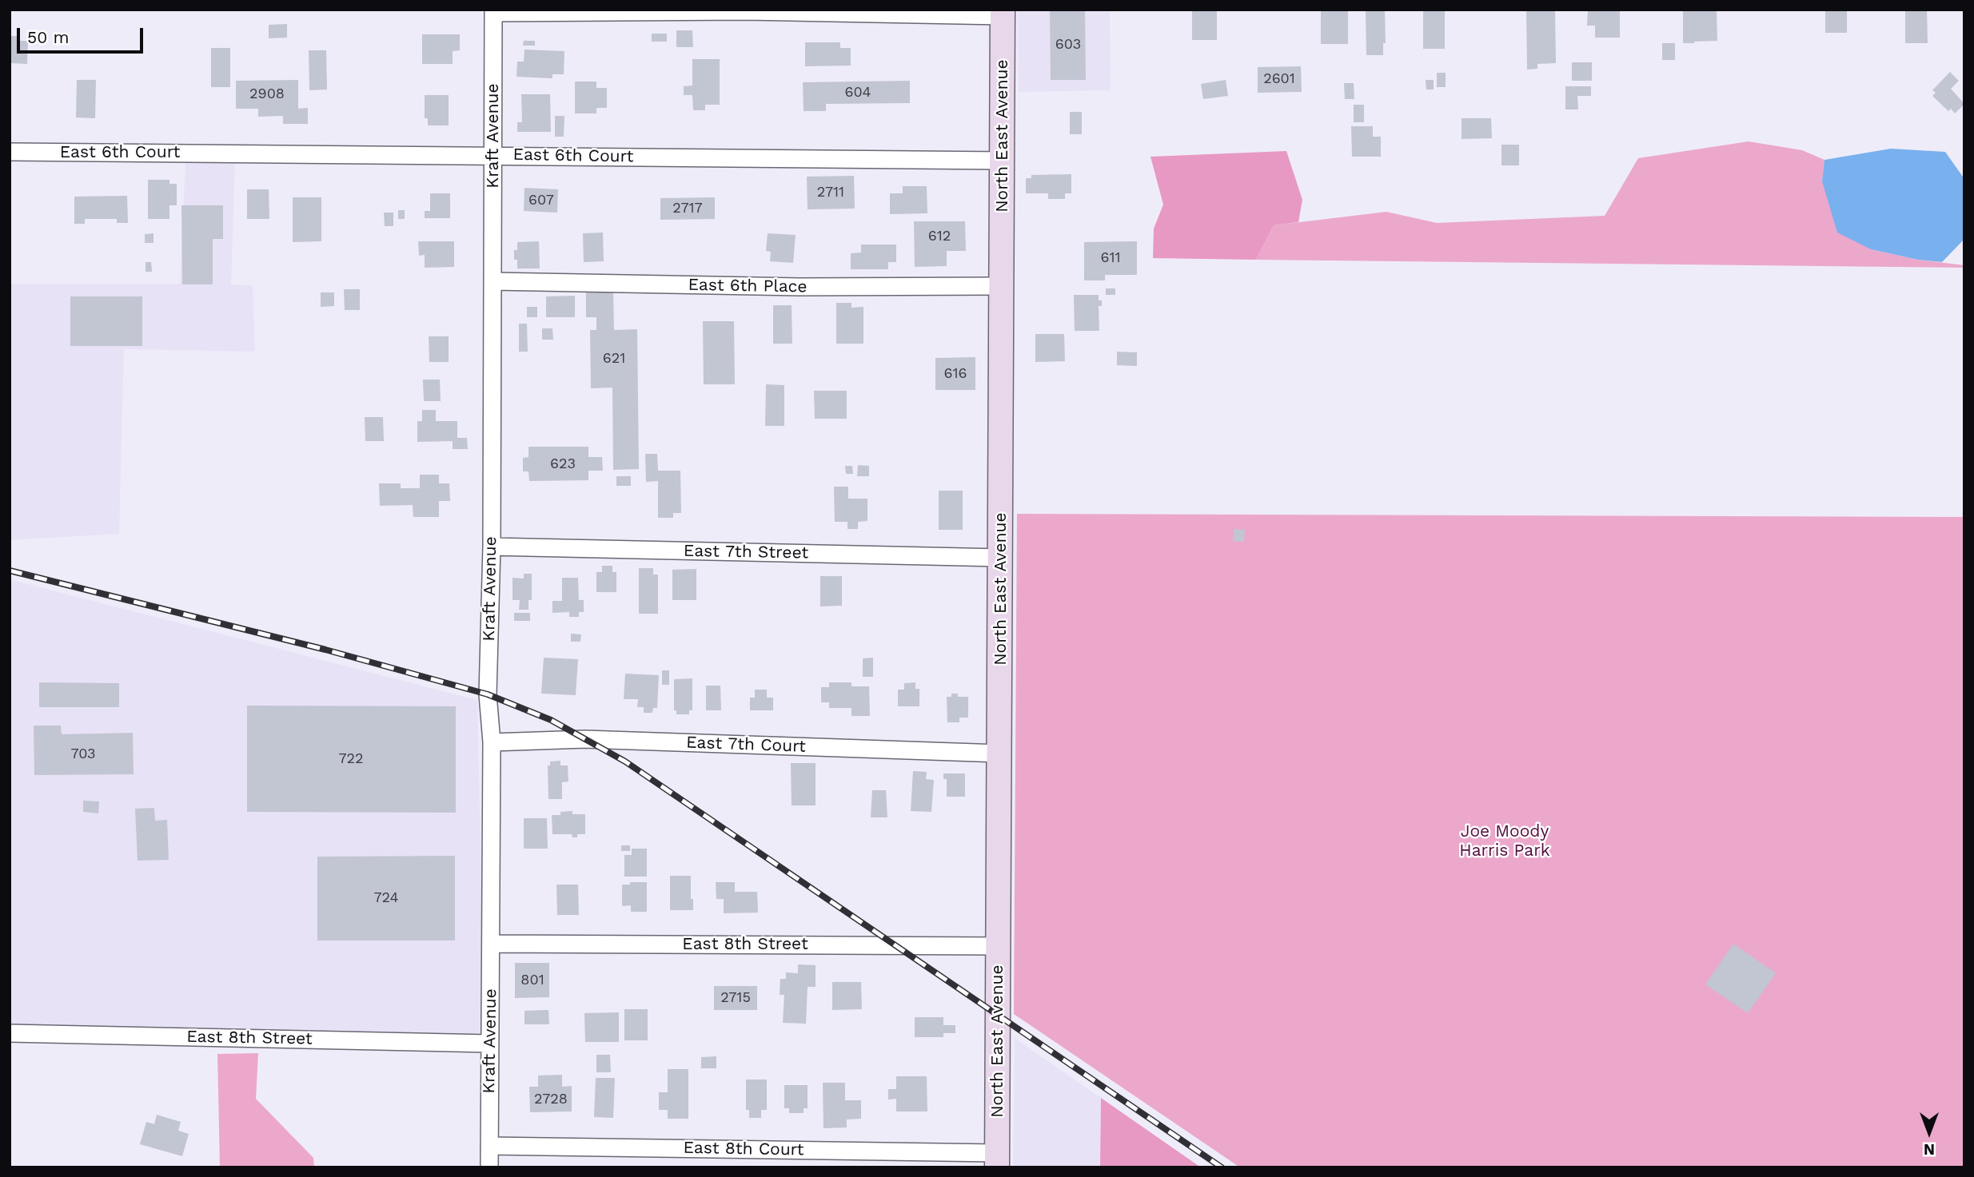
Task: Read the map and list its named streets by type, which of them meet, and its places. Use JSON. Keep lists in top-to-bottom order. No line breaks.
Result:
{"streets":{"main road":["North East Avenue"],"street":["Kraft Avenue","East 6th Court","East 6th Place","East 7th Street","East 7th Court","East 8th Street","East 8th Court"]},"crossings":[["Kraft Avenue","East 6th Court"],["Kraft Avenue","East 6th Place"],["Kraft Avenue","East 7th Street"],["Kraft Avenue","East 7th Court"],["Kraft Avenue","East 8th Street"],["Kraft Avenue","East 8th Court"],["North East Avenue","East 6th Court"],["North East Avenue","East 6th Place"],["North East Avenue","East 7th Street"],["North East Avenue","East 7th Court"],["North East Avenue","East 8th Street"],["North East Avenue","East 8th Court"]],"parks":["Joe Moody Harris Park"],"house_numbers":["603","2601","604","2908","2711","607","2717","612","611","621","616","623","703","722","724","801","2715","2728"],"scale_bar":"50 m","north":"bottom"}
